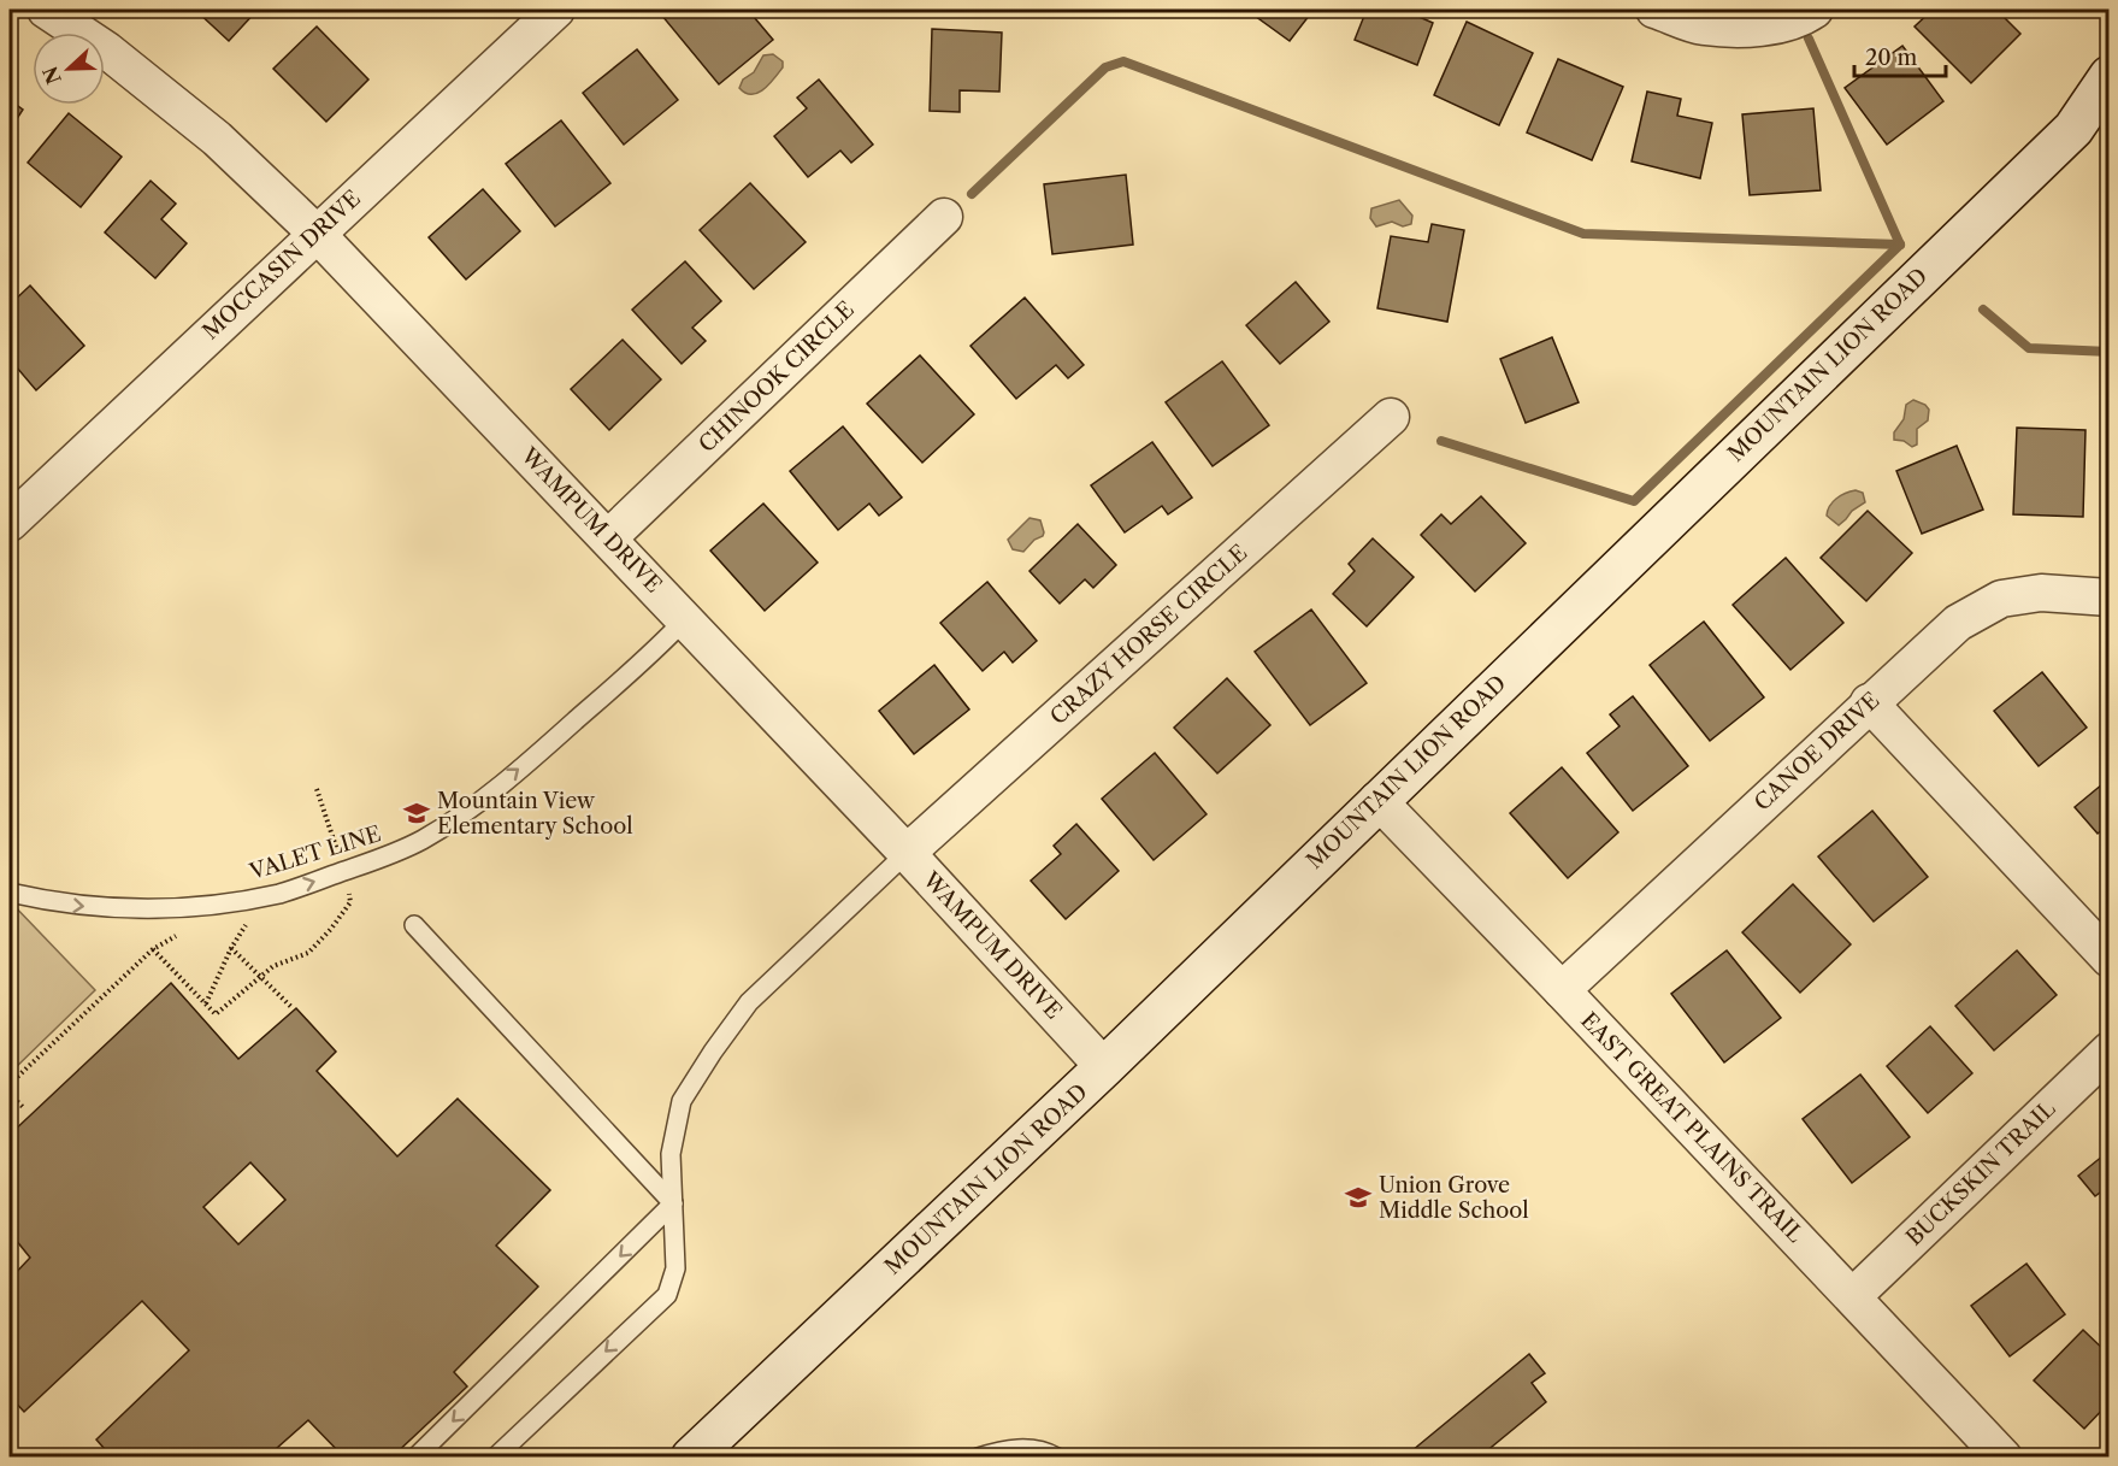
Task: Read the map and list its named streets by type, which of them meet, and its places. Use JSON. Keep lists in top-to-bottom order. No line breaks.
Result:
{"streets":{"street":["MOCCASIN DRIVE","MOUNTAIN LION ROAD","CHINOOK CIRCLE","WAMPUM DRIVE","CRAZY HORSE CIRCLE","CANOE DRIVE","EAST GREAT PLAINS TRAIL","BUCKSKIN TRAIL"],"lane":["VALET LINE"]},"crossings":[["MOCCASIN DRIVE","WAMPUM DRIVE"],["MOUNTAIN LION ROAD","WAMPUM DRIVE"],["MOUNTAIN LION ROAD","EAST GREAT PLAINS TRAIL"],["CHINOOK CIRCLE","WAMPUM DRIVE"],["WAMPUM DRIVE","CRAZY HORSE CIRCLE"],["WAMPUM DRIVE","VALET LINE"],["CANOE DRIVE","EAST GREAT PLAINS TRAIL"],["EAST GREAT PLAINS TRAIL","BUCKSKIN TRAIL"]],"one_way":["VALET LINE"],"places":{"school or university":["Mountain View Elementary School","Union Grove Middle School"]},"scale_bar":"20 m","north":"left"}
